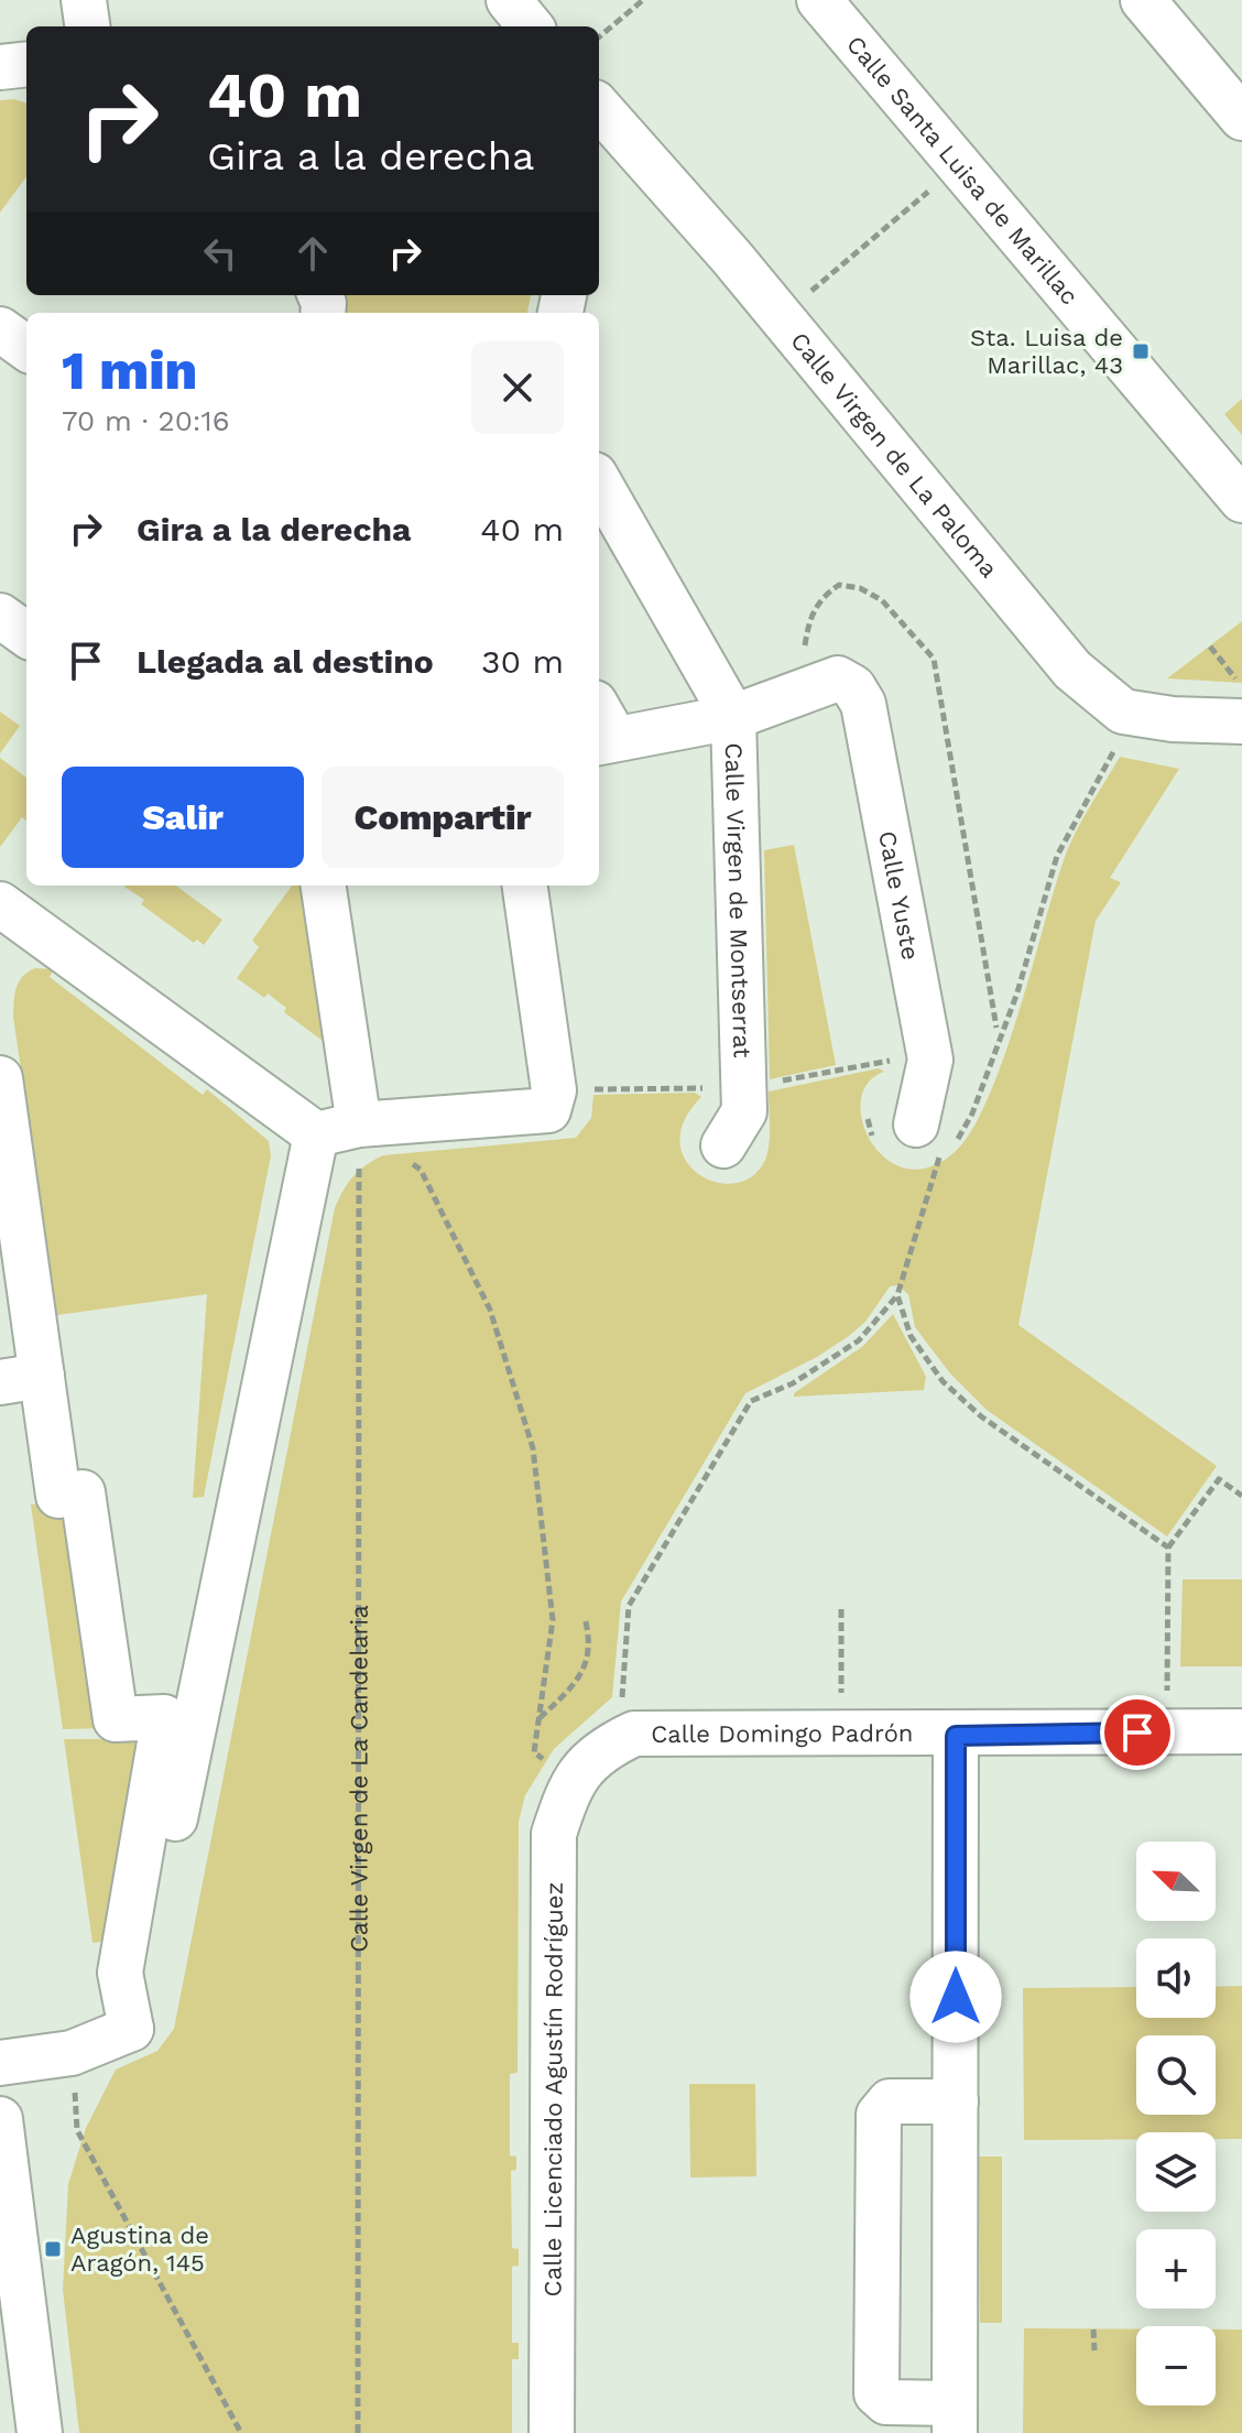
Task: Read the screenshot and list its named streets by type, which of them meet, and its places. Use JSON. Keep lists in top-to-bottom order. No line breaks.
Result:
{"streets":{"street":["Calle Santa Luisa de Marillac","Calle Virgen de La Paloma","Calle Yuste","Calle Virgen de Montserrat","Calle Domingo Padrón","Calle Licenciado Agustín Rodríguez"],"path":["Calle Virgen de La Candelaria"]},"crossings":[["Calle Domingo Padrón","Calle Licenciado Agustín Rodríguez"]],"places":{"transit":["Sta. Luisa de Marillac, 43","Agustina de Aragón, 145"]},"north":"top left","page":{"turn":["40 m","Gira a la derecha"],"heading":["1 min","70 m · 20:16"],"list":[{"name":"Gira a la derecha","value":"40 m"},{"name":"Llegada al destino","value":"30 m"}],"buttons":["Salir","Compartir"],"map_buttons":["+","−"]}}
